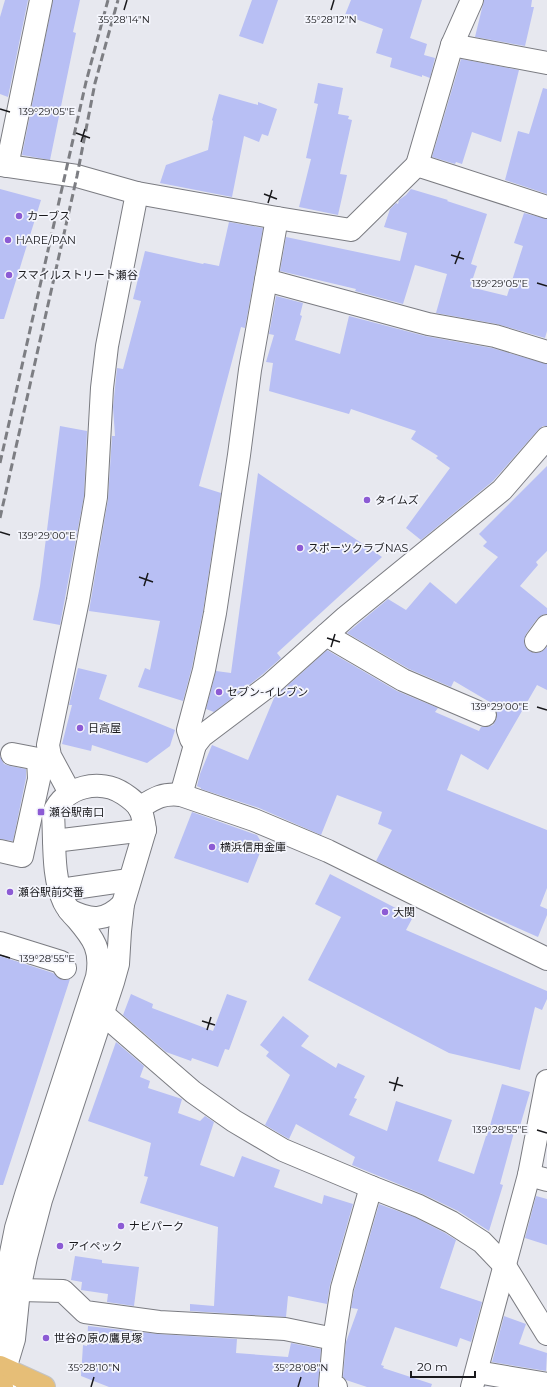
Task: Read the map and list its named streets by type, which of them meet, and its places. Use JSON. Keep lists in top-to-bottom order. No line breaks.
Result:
{"places":{"other":["カーブス","HARE/PAN","スマイルストリート瀬谷","タイムズ","スポーツクラブNAS","セブン-イレブン","日高屋","横浜信用金庫","瀬谷駅前交番","大関","ナビパーク","アイペック","世谷の原の鷹見塚"],"transit":["瀬谷駅南口"]},"scale_bar":"20 m","coordinates":["35°28'14\"N","35°28'12\"N","139°29'05\"E","139°29'00\"E","139°28'55\"E","35°28'10\"N","35°28'08\"N"]}
